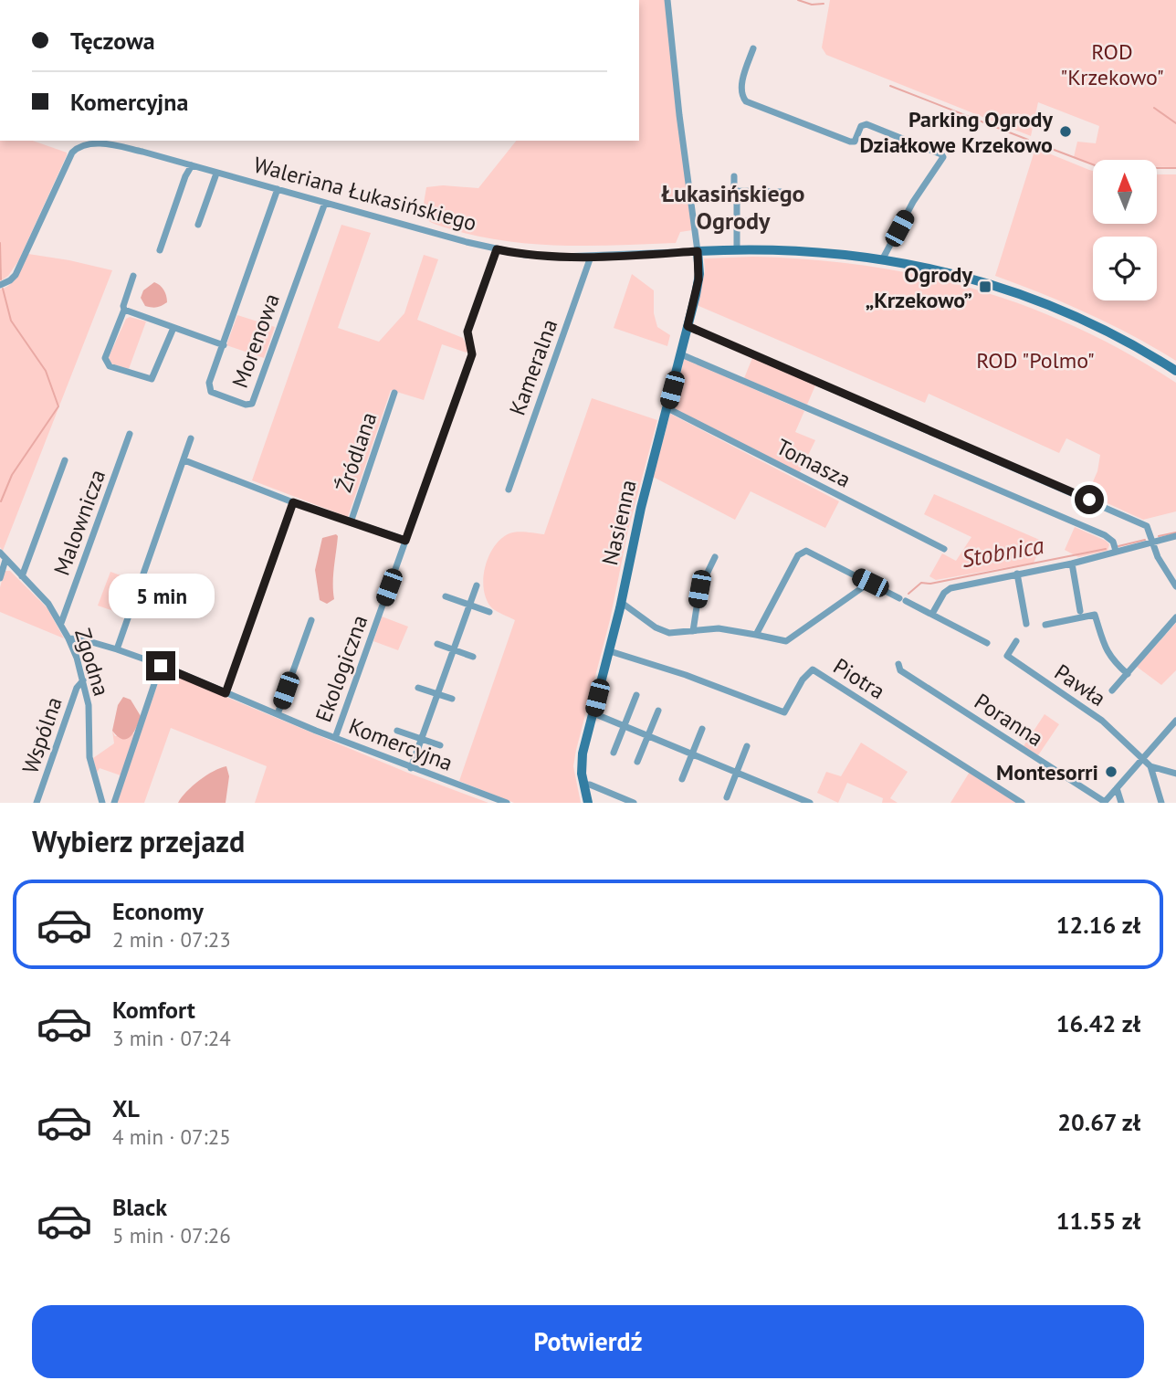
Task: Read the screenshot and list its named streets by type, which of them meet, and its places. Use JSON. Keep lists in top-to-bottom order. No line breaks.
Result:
{"streets":{"street":["Waleriana Łukasińskiego","Morenowa","Kameralna","Źródlana","Tomasza","Malownicza","Nasienna","Zgodna","Ekologiczna","Piotra","Pawła","Poranna","Wspólna","Komercyjna"]},"crossings":[["Waleriana Łukasińskiego","Morenowa"],["Waleriana Łukasińskiego","Kameralna"],["Waleriana Łukasińskiego","Nasienna"],["Waleriana Łukasińskiego","Ekologiczna"],["Tomasza","Nasienna"],["Malownicza","Zgodna"],["Nasienna","Piotra"],["Zgodna","Wspólna"],["Zgodna","Komercyjna"],["Ekologiczna","Komercyjna"]],"districts":["Łukasińskiego Ogrody"],"water":["Stobnica"],"parks":["ROD \"Krzekowo\"","ROD \"Polmo\""],"places":{"other":["Parking Ogrody Działkowe Krzekowo","Montesorri"],"transit":["Ogrody „Krzekowo”"]},"north":"top","page":{"banner":["Tęczowa","Komercyjna"],"bubble":"5 min","heading":"Wybierz przejazd","list":[{"name":"Economy","note":"2 min · 07:23","value":"12.16 zł"},{"name":"Komfort","note":"3 min · 07:24","value":"16.42 zł"},{"name":"XL","note":"4 min · 07:25","value":"20.67 zł"},{"name":"Black","note":"5 min · 07:26","value":"11.55 zł"}],"buttons":"Potwierdź"}}
